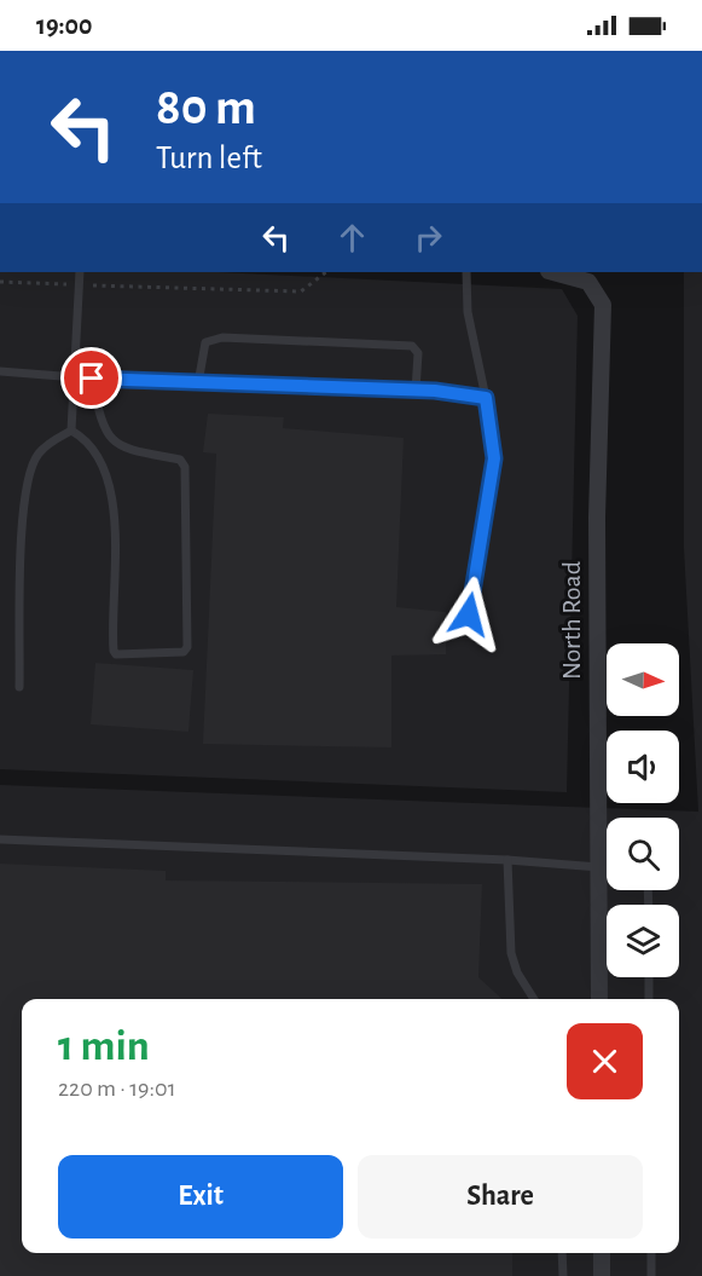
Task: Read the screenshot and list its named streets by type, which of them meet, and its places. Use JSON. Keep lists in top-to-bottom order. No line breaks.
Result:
{"streets":{"street":["North Road"]},"north":"right","page":{"status":"19:00","turn":["80 m","Turn left"],"heading":["1 min","220 m · 19:01"],"buttons":["Exit","Share"]}}
